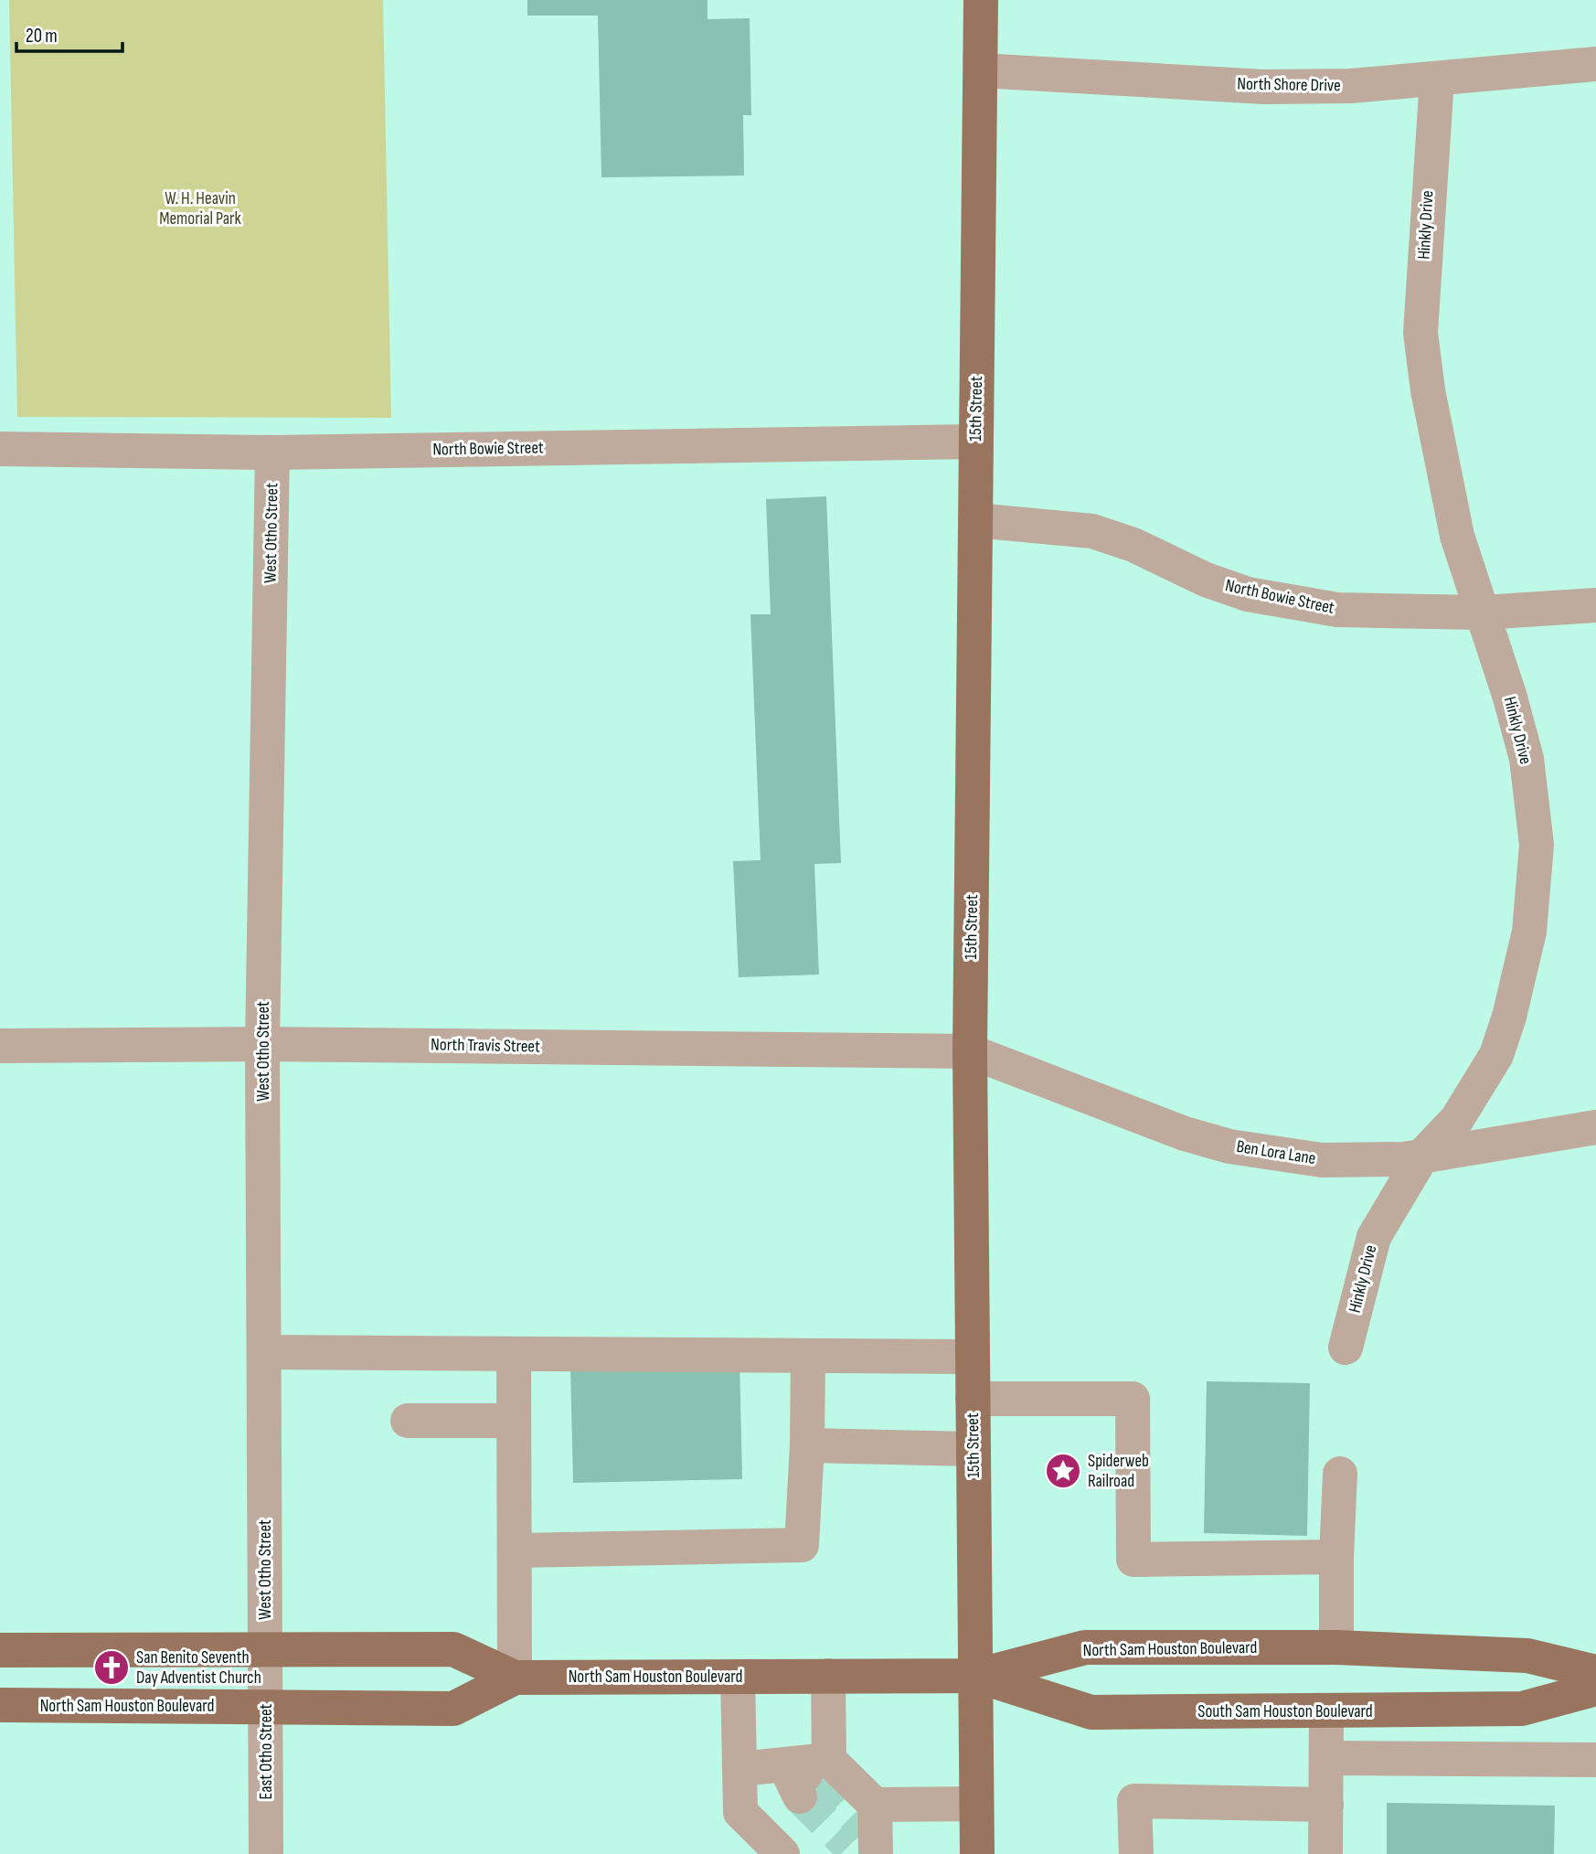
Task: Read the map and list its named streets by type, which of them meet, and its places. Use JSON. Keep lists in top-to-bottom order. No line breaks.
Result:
{"streets":{"main road":["15th Street","North Sam Houston Boulevard","South Sam Houston Boulevard"],"street":["North Shore Drive","Hinkly Drive","North Bowie Street","West Otho Street","North Travis Street","Ben Lora Lane","East Otho Street"]},"crossings":[["North Shore Drive","Hinkly Drive"],["North Shore Drive","15th Street"],["Hinkly Drive","North Bowie Street"],["Hinkly Drive","Ben Lora Lane"],["15th Street","North Bowie Street"],["15th Street","North Travis Street"],["15th Street","Ben Lora Lane"],["15th Street","North Sam Houston Boulevard"],["15th Street","South Sam Houston Boulevard"],["North Bowie Street","West Otho Street"],["West Otho Street","North Travis Street"],["West Otho Street","North Sam Houston Boulevard"],["West Otho Street","East Otho Street"],["North Travis Street","Ben Lora Lane"],["North Sam Houston Boulevard","South Sam Houston Boulevard"],["North Sam Houston Boulevard","East Otho Street"]],"parks":["W. H. Heavin Memorial Park"],"places":{"place":["Spiderweb Railroad"],"church":["San Benito Seventh Day Adventist Church"]},"scale_bar":"20 m"}
